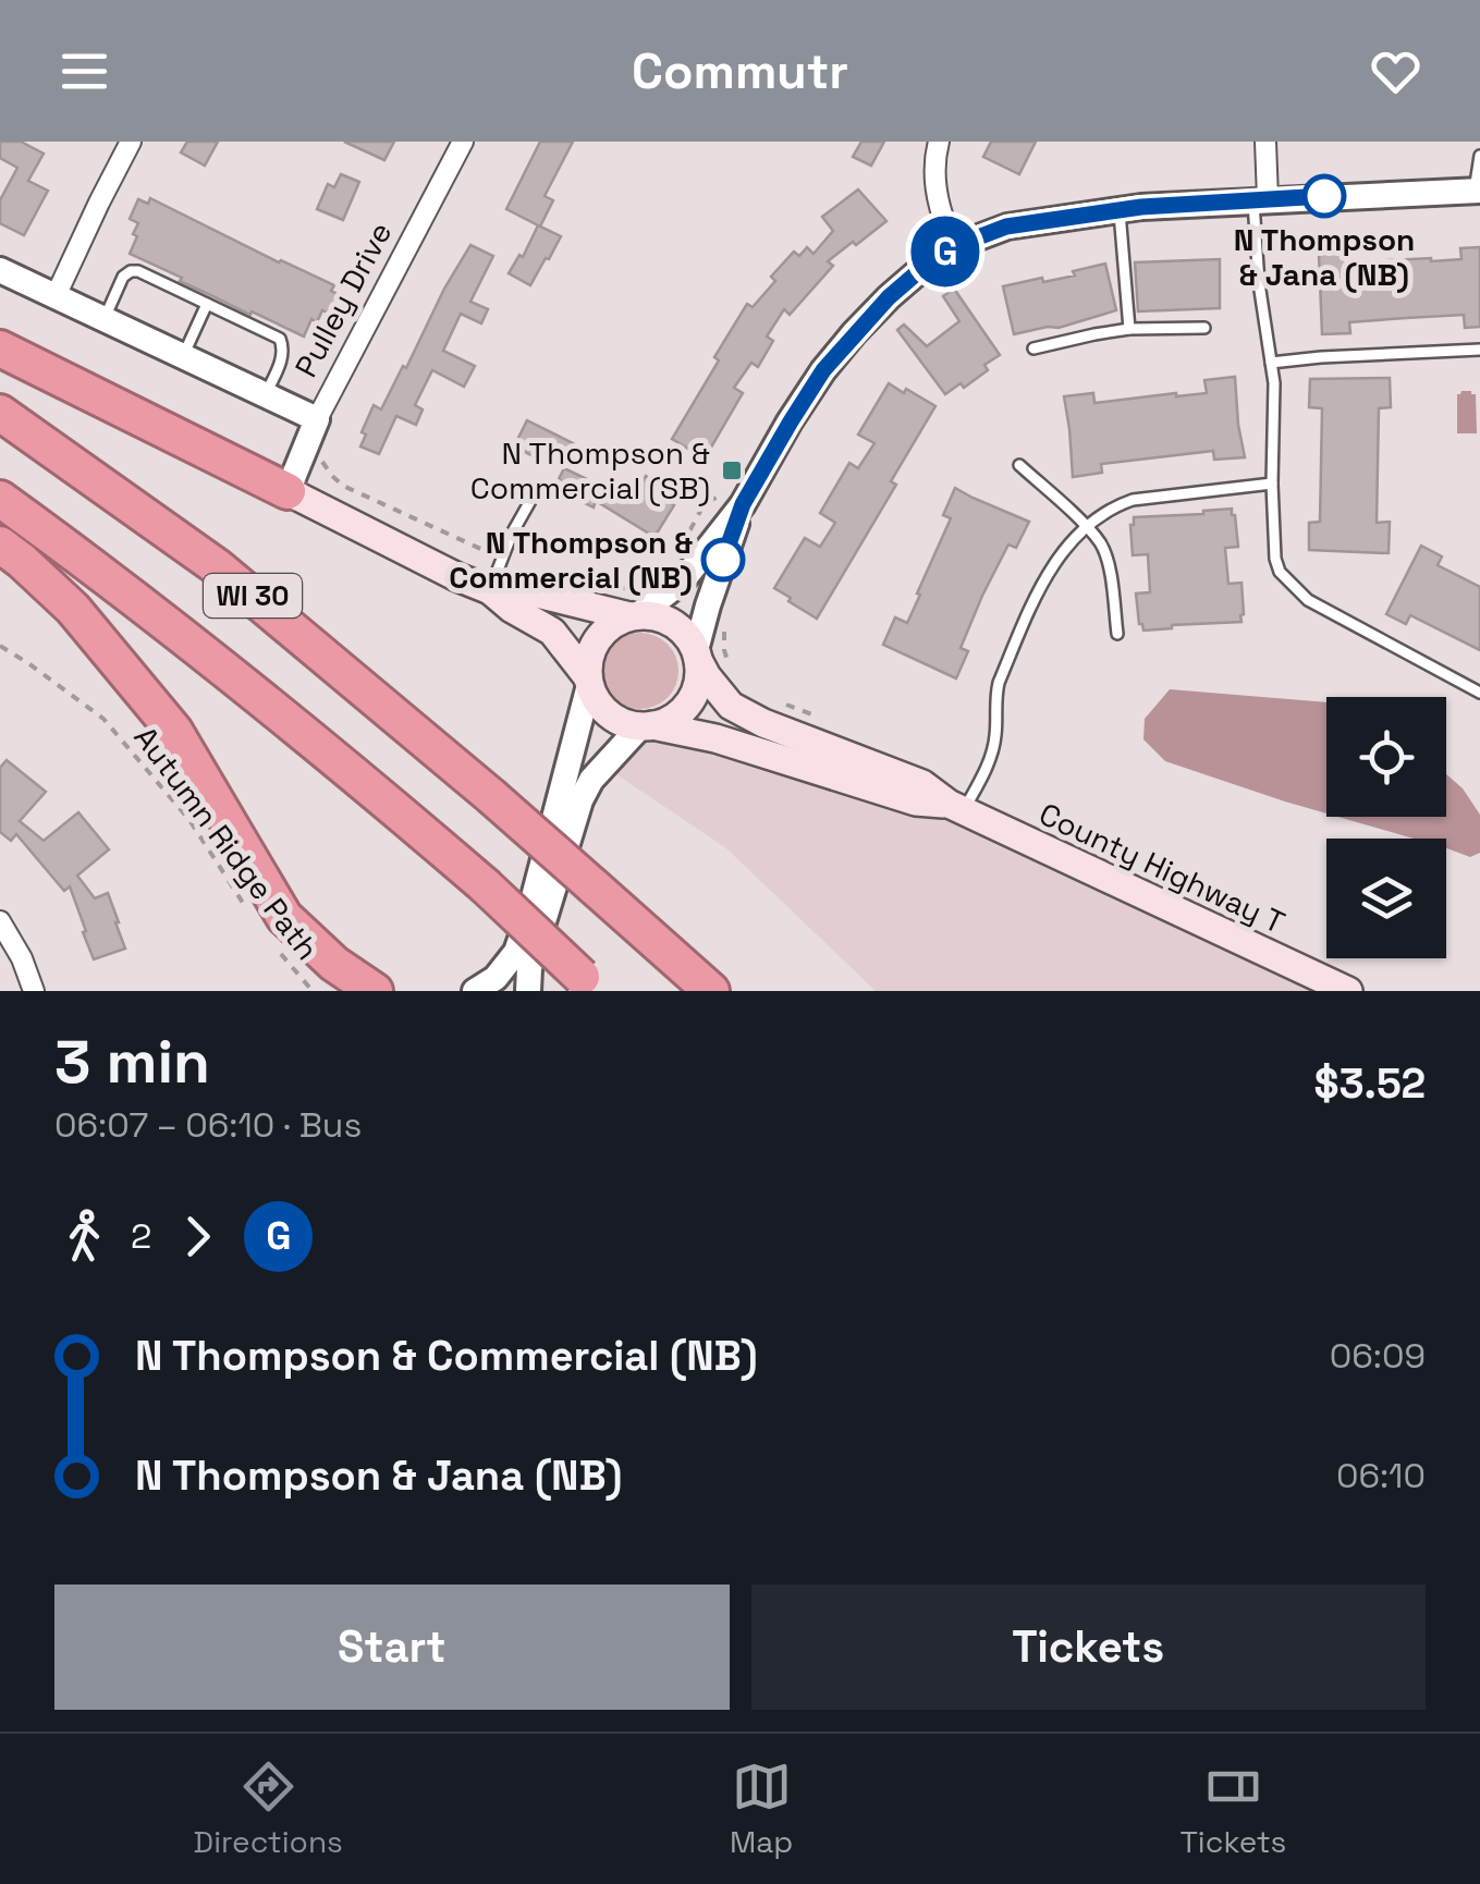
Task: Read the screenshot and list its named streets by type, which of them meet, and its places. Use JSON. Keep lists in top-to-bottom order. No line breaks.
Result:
{"streets":{"highway":["WI 30"],"main road":["County Highway T"],"street":["Pulley Drive"],"path":["Autumn Ridge Path"]},"places":{"other":["N Thompson & Jana (NB)","N Thompson & Commercial (NB)"],"transit":["N Thompson & Commercial (SB)"]},"lines":["bus line G"],"page":{"header":"Commutr","on_map":"G","heading":["3 min","06:07 – 06:10 · Bus","$3.52"],"legs":["2","G"],"list":[{"name":"N Thompson & Commercial (NB)","value":"06:09"},{"name":"N Thompson & Jana (NB)","value":"06:10"}],"buttons":["Start","Tickets"],"tabs":["Directions","Map","Tickets"]}}
